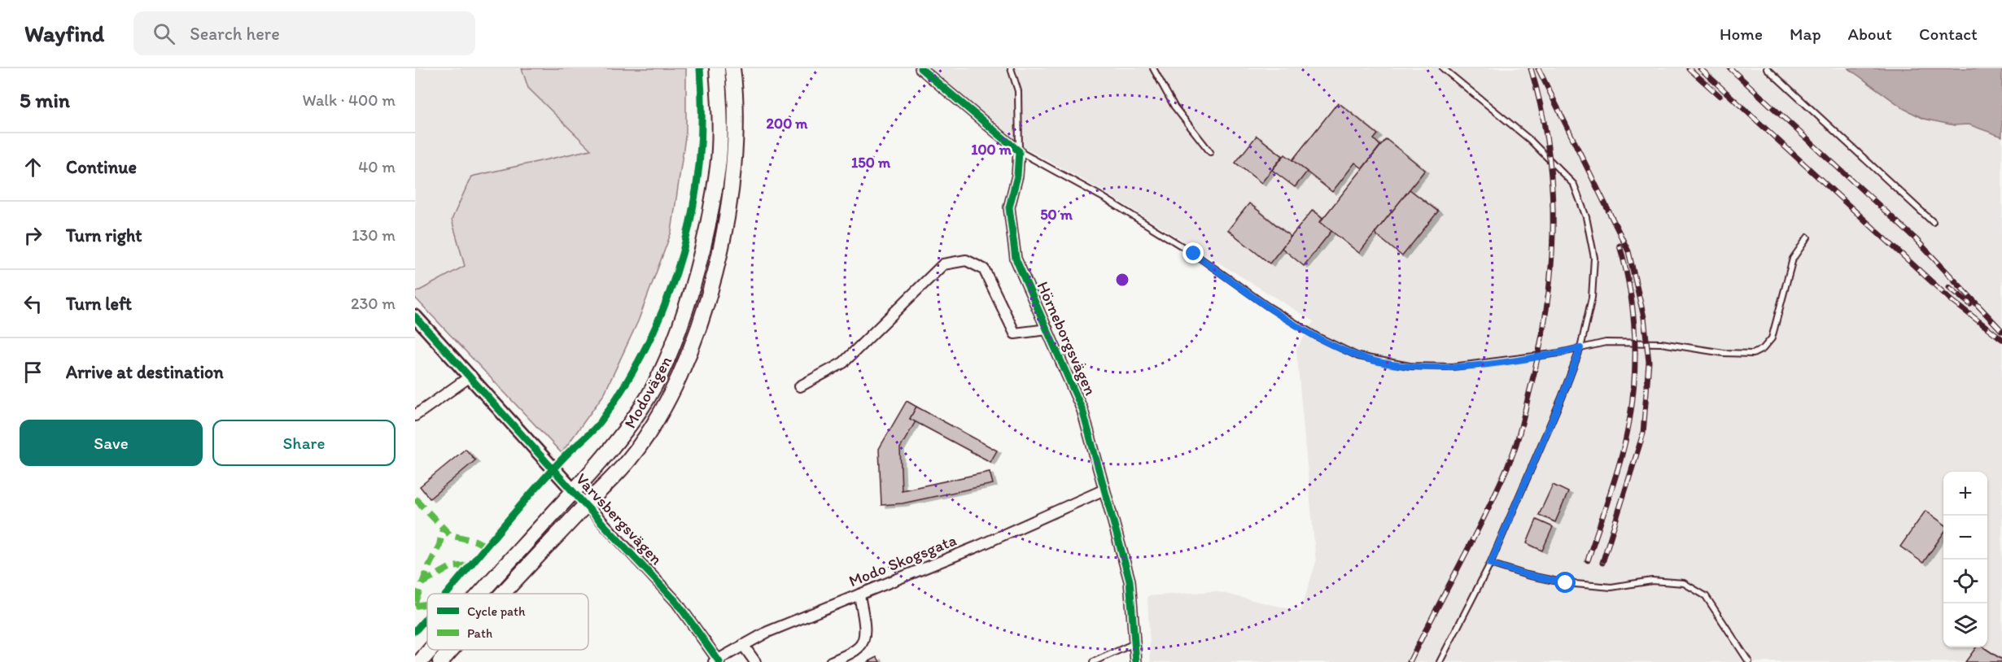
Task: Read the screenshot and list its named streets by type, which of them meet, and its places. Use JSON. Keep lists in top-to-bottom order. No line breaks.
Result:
{"streets":{"main road":["Modovägen"],"street":["Hörneborgsvägen","Varvsbergsvägen","Modo Skogsgata"]},"crossings":[["Hörneborgsvägen","Modo Skogsgata"],["Modovägen","Varvsbergsvägen"],["Varvsbergsvägen","Modo Skogsgata"]],"legend":["Cycle path","Path"],"page":{"header":"Wayfind","search":"Search here","nav":["Home","Map","About","Contact"],"heading":["5 min","Walk · 400 m"],"list":[["Continue","40 m"],["Turn right","130 m"],["Turn left","230 m"],"Arrive at destination"],"buttons":["Save","Share"],"map_buttons":["+","−"]},"rings":["200 m","100 m","150 m","50 m"]}
